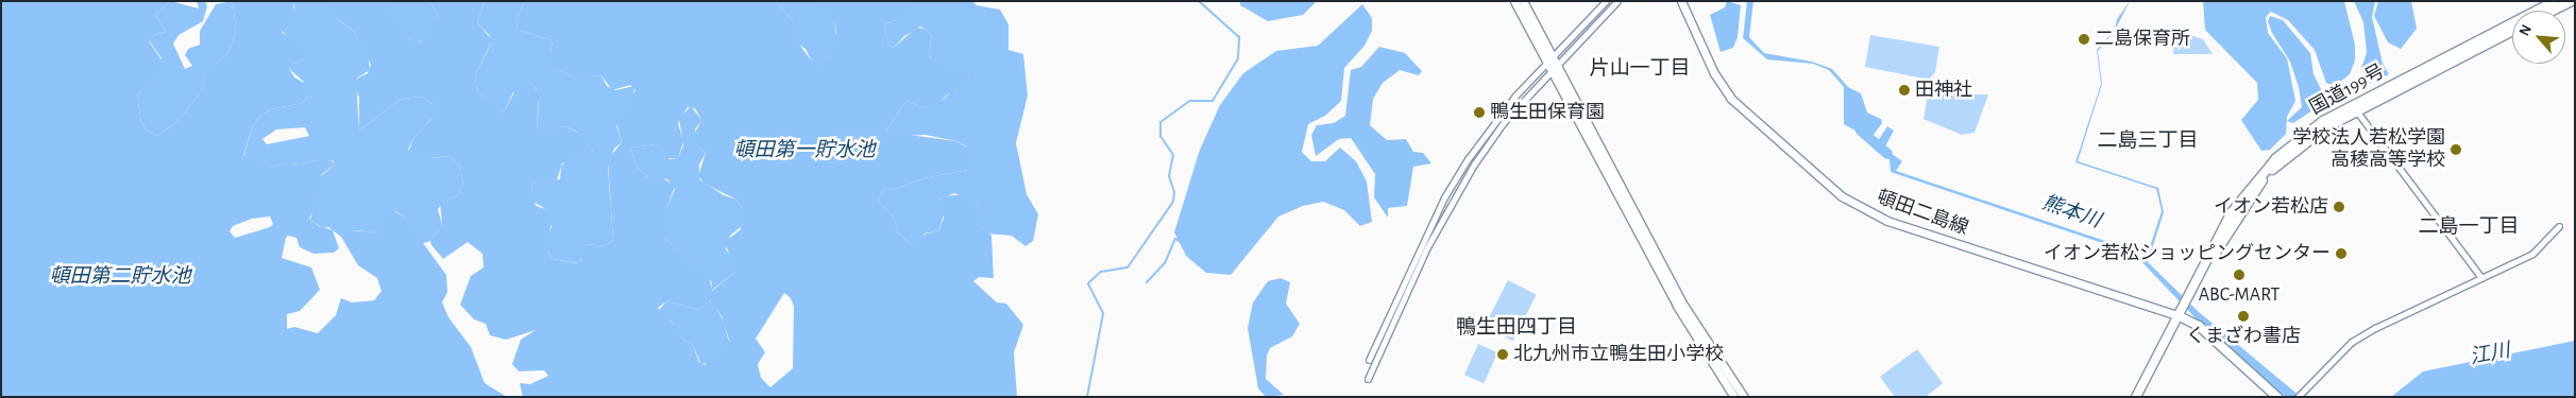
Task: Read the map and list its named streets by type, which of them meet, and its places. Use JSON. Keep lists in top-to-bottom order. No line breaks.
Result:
{"streets":{"highway":["国道199号"],"main road":["頓田二島線"]},"crossings":[["国道199号","頓田二島線"]],"districts":["片山一丁目","二島三丁目","二島一丁目","鴨生田四丁目"],"water":["頓田第一貯水池","熊本川","頓田第二貯水池","江川"],"places":["二島保育所","田神社","鴨生田保育園","学校法人若松学園 高稜高等学校","イオン若松店","イオン若松ショッピングセンター","ABC-MART","くまざわ書店","北九州市立鴨生田小学校"],"north":"top left"}
